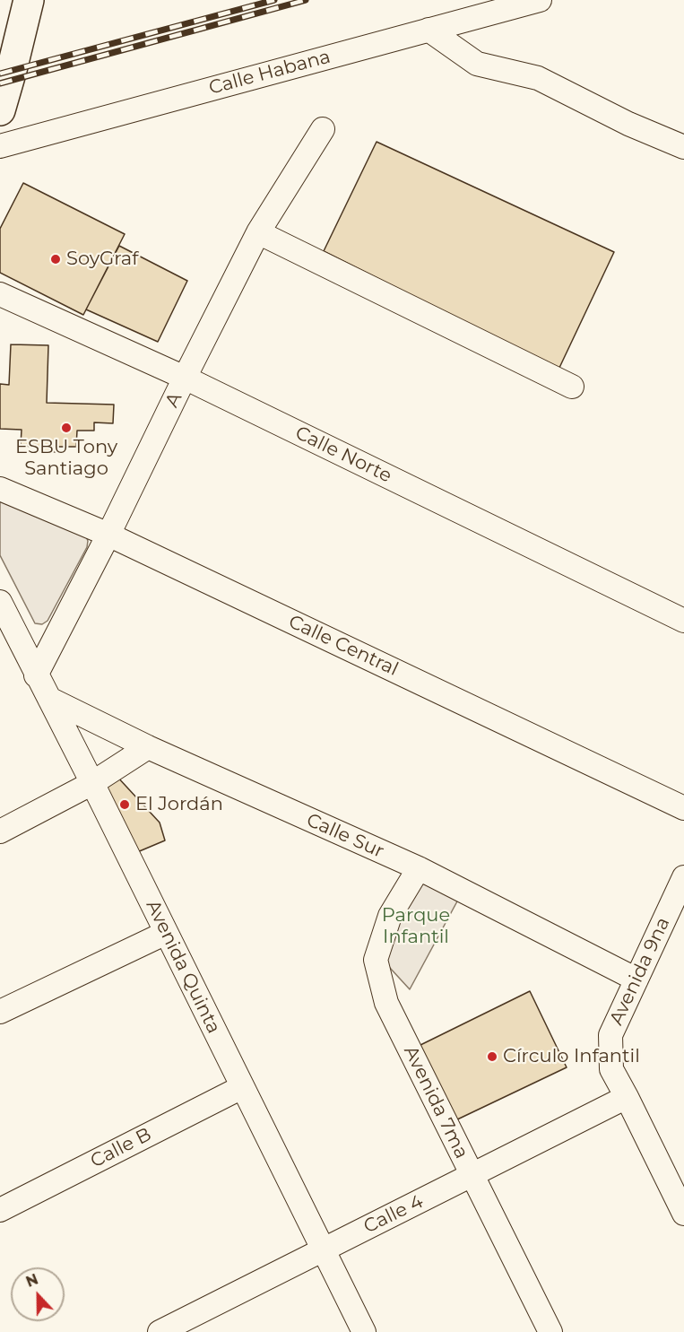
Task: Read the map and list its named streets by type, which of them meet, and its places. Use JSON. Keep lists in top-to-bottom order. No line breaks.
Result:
{"streets":{"street":["Calle Habana","A","Calle Norte","Calle Central","Calle Sur","Avenida Quinta","Avenida 9na","Avenida 7ma","Calle B","Calle 4"]},"crossings":[["A","Calle Norte"],["A","Calle Central"],["A","Avenida Quinta"],["Calle Sur","Avenida Quinta"],["Calle Sur","Avenida 9na"],["Calle Sur","Avenida 7ma"],["Avenida Quinta","Calle B"],["Avenida Quinta","Calle 4"],["Avenida 9na","Calle 4"],["Avenida 7ma","Calle 4"]],"parks":["Parque Infantil"],"places":["SoyGraf","ESBU Tony Santiago","El Jordán","Círculo Infantil"],"north":"top"}
